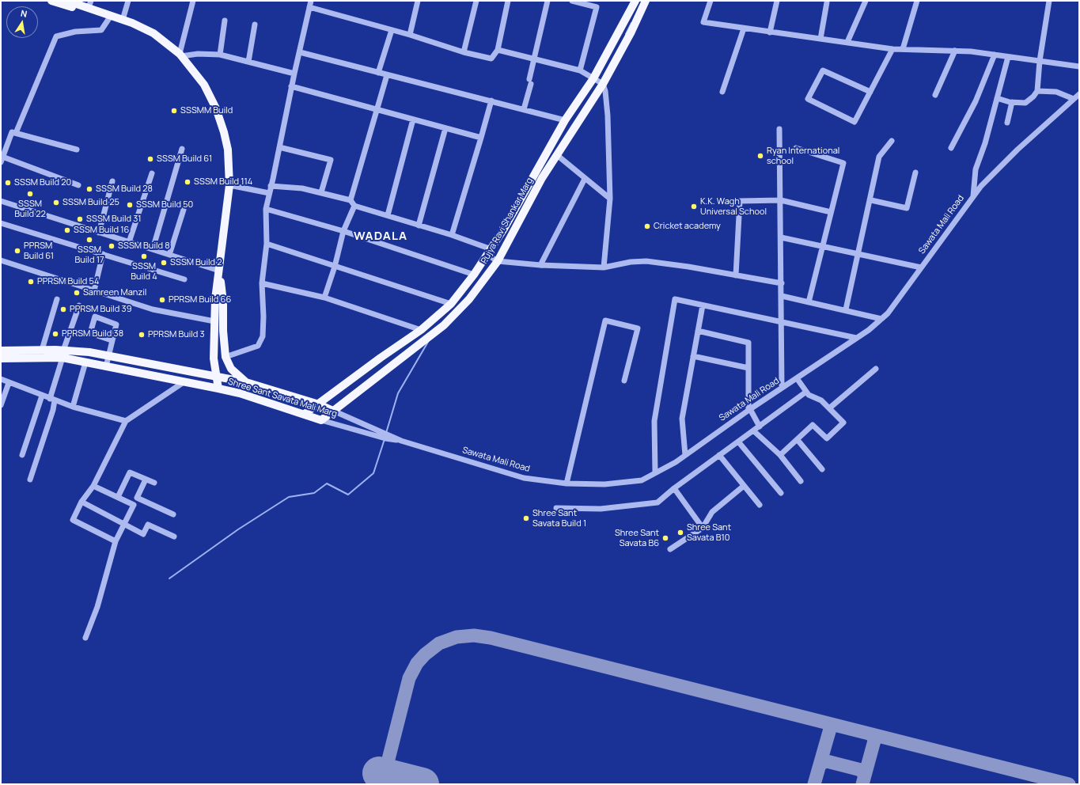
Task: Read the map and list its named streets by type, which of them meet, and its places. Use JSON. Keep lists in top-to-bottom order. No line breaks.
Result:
{"streets":{"main road":["Pujya Ravi Shankar Marg","Shree Sant Savata Mali Marg"],"street":["Sawata Mali Road"]},"crossings":[["Pujya Ravi Shankar Marg","Sawata Mali Road"],["Pujya Ravi Shankar Marg","Shree Sant Savata Mali Marg"],["Sawata Mali Road","Shree Sant Savata Mali Marg"]],"districts":["WADALA"],"places":["SSSMM Build","Ryan International school","SSSM Build 61","SSSM Build 114","SSSM Build 20","SSSM Build 28","SSSM Build 22","SSSM Build 25","SSSM Build 50","K.K. Wagh Universal School","SSSM Build 31","Cricket academy","SSSM Build 16","SSSM Build 17","SSSM Build 8","PPRSM Build 61","SSSM Build 4","SSSM Build 2","PPRSM Build 54","Samreen Manzil","PPRSM Build 66","PPRSM Build 39","PPRSM Build 38","PPRSM Build 3","Shree Sant Savata Build 1","Shree Sant Savata B10","Shree Sant Savata B6"],"north":"top"}
